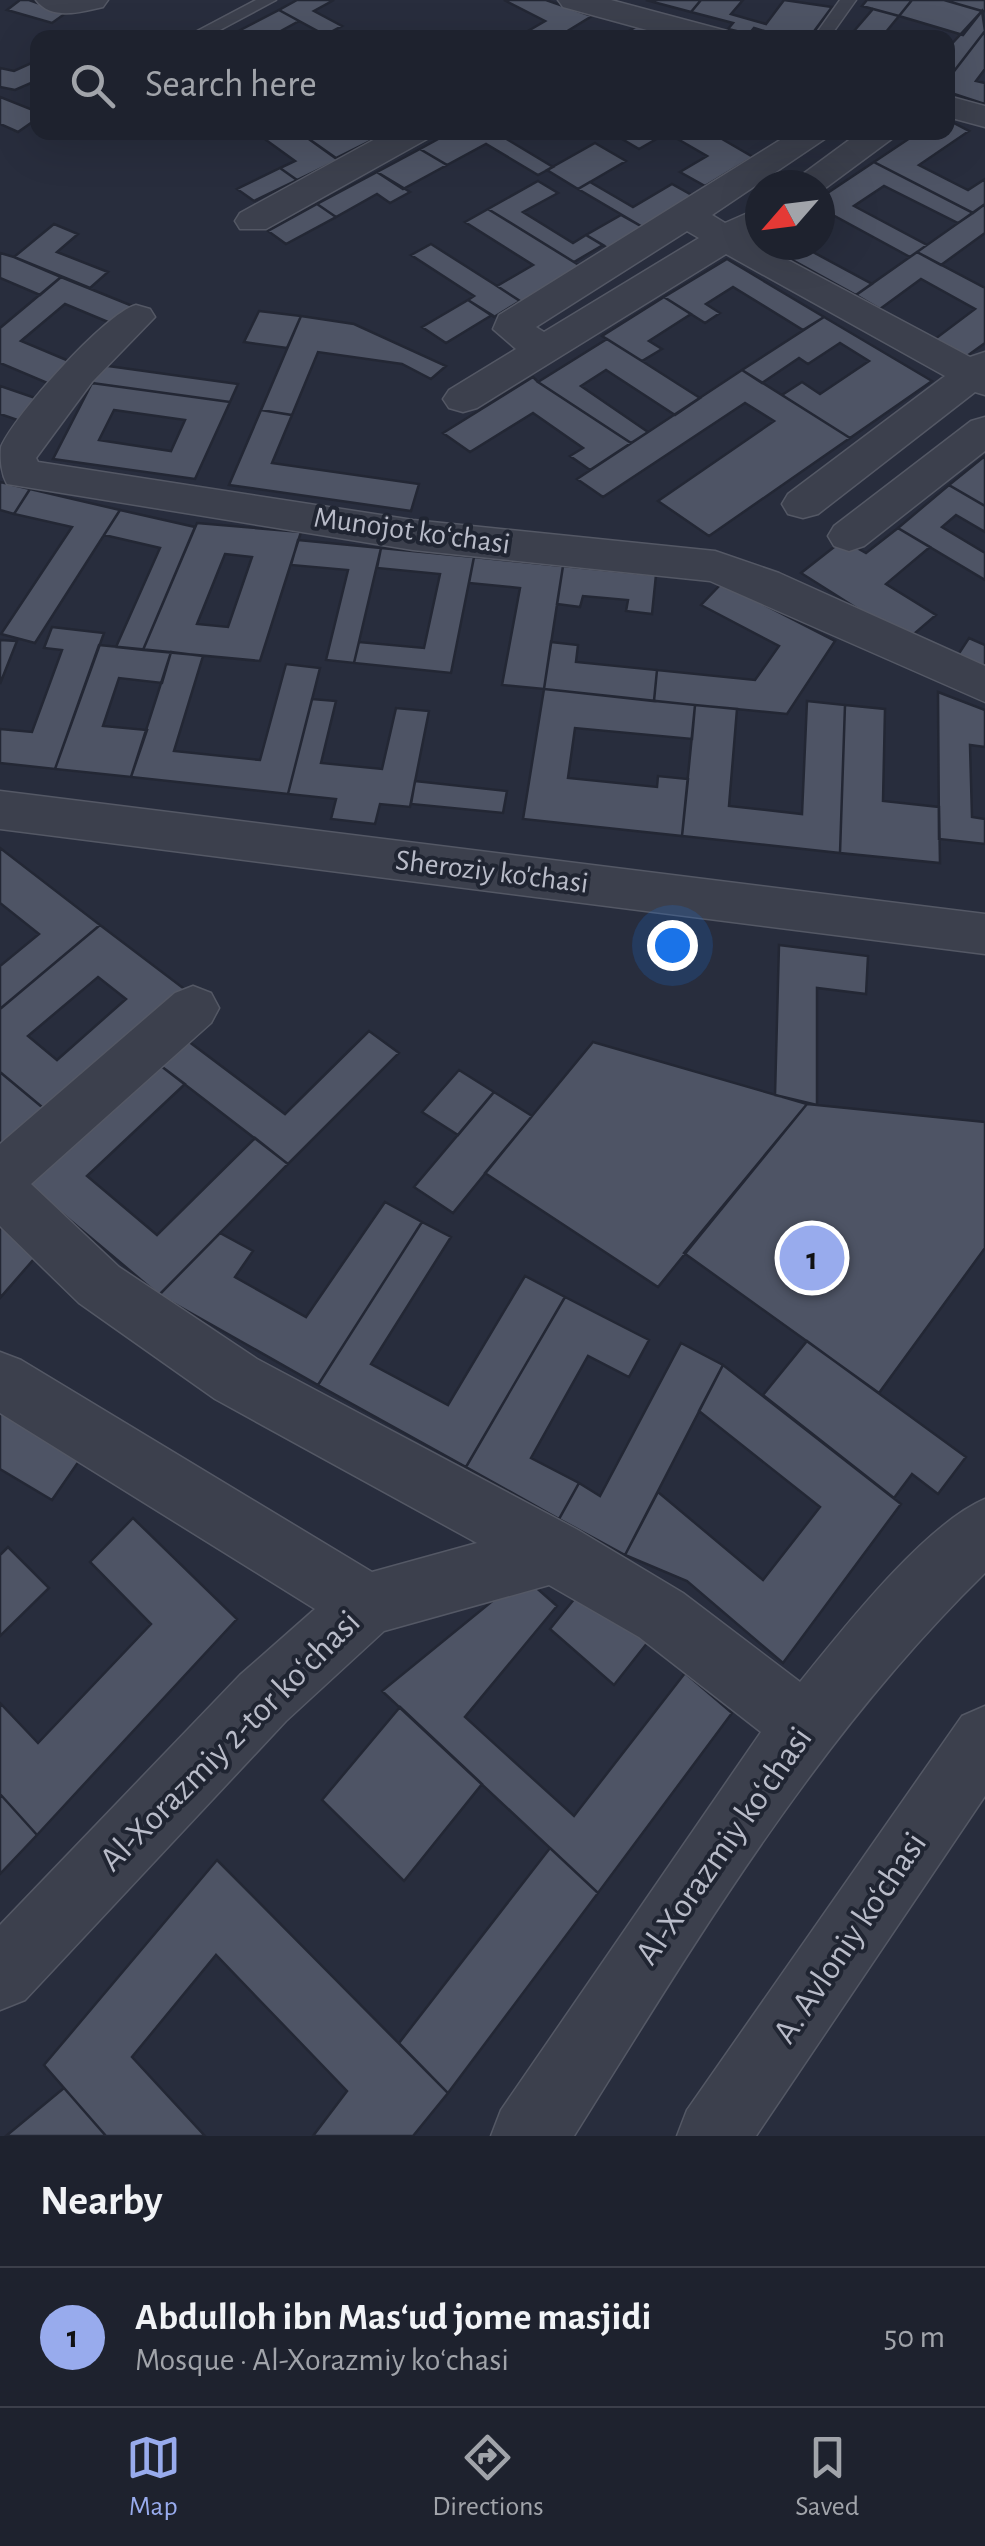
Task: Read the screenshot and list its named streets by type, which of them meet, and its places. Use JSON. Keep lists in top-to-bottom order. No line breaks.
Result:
{"streets":{"street":["Munojot koʻchasi","Sheroziy ko'chasi","Al-Xorazmiy 2-tor koʻchasi","Al-Xorazmiy koʻchasi","A. Avloniy ko‘chasi"]},"north":"bottom left","page":{"search":"Search here","pins":"1","heading":"Nearby","list":[{"mark":"1","name":"Abdulloh ibn Mas‘ud jome masjidi","note":"Mosque · Al-Xorazmiy koʻchasi","value":"50 m"}],"nav":["Map","Directions","Saved"]}}
